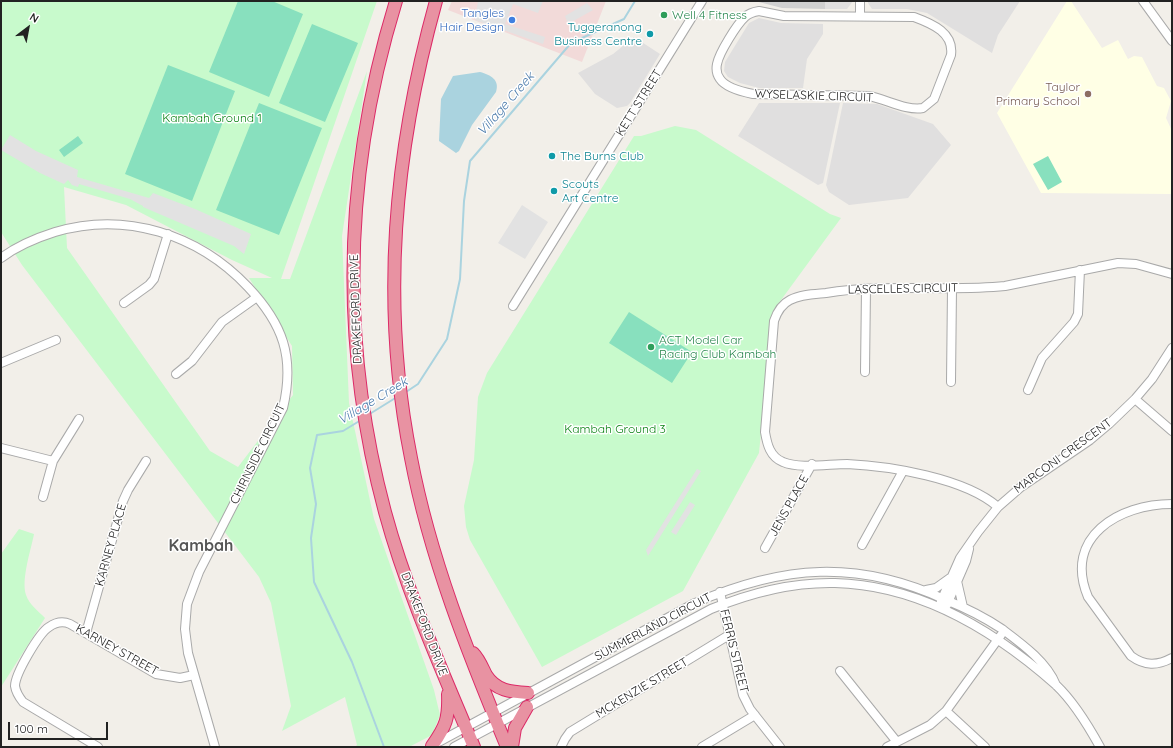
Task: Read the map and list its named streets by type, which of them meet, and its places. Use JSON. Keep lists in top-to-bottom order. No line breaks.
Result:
{"streets":{"highway":["DRAKEFORD DRIVE"],"street":["WYSELASKIE CIRCUIT","KETT STREET","LASCELLES CIRCUIT","CHIRNSIDE CIRCUIT","MARCONI CRESCENT","JENS PLACE","KARNEY PLACE","SUMMERLAND CIRCUIT","KARNEY STREET","FERRIS STREET","MCKENZIE STREET"]},"crossings":[["LASCELLES CIRCUIT","MARCONI CRESCENT"],["LASCELLES CIRCUIT","JENS PLACE"],["DRAKEFORD DRIVE","SUMMERLAND CIRCUIT"],["CHIRNSIDE CIRCUIT","KARNEY STREET"],["MARCONI CRESCENT","SUMMERLAND CIRCUIT"],["KARNEY PLACE","KARNEY STREET"],["SUMMERLAND CIRCUIT","FERRIS STREET"],["FERRIS STREET","MCKENZIE STREET"]],"districts":["Kambah"],"water":["Village Creek"],"parks":["Kambah Ground 1","Kambah Ground 3"],"places":["Well 4 Fitness","Tangles Hair Design","Tuggeranong Business Centre","Taylor Primary School","The Burns Club","Scouts Art Centre","ACT Model Car Racing Club Kambah"],"scale_bar":"100 m","north":"top right"}
